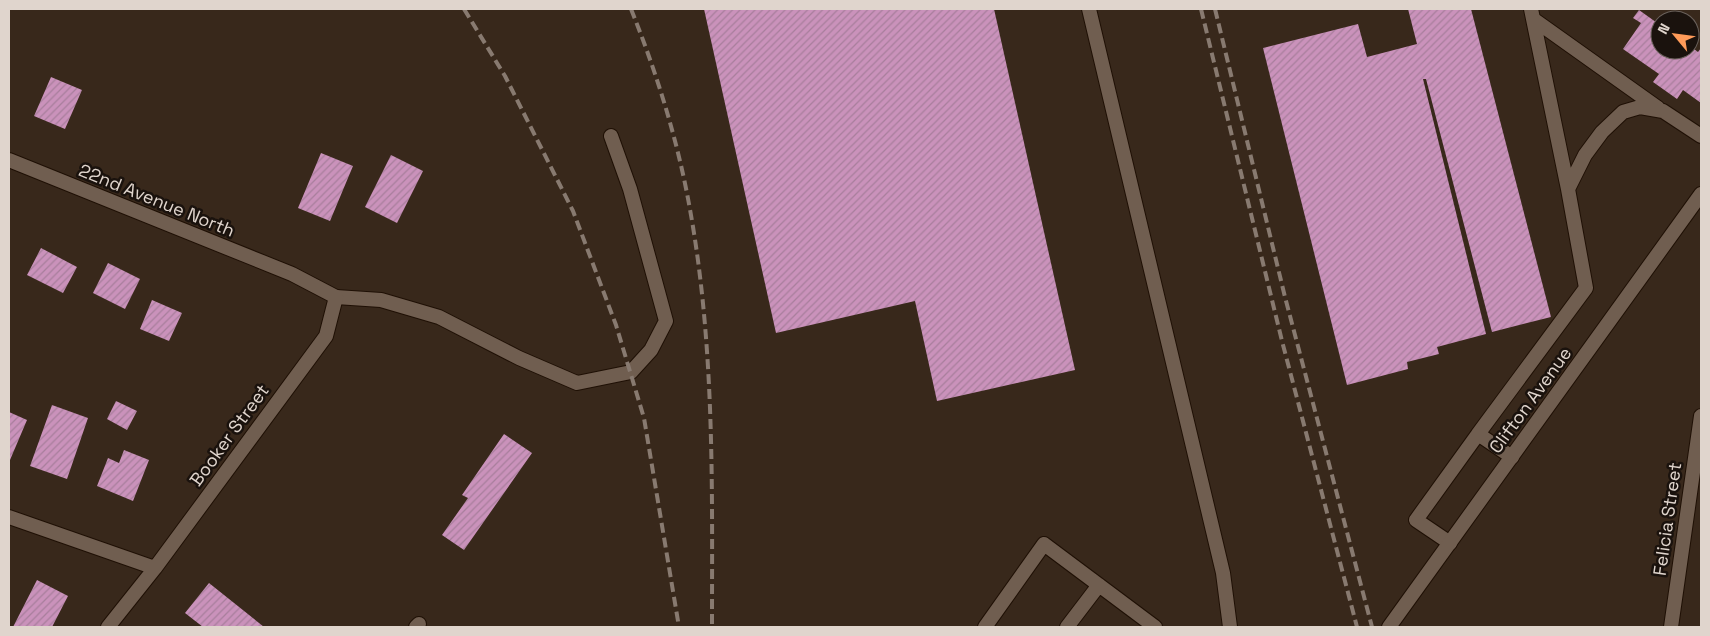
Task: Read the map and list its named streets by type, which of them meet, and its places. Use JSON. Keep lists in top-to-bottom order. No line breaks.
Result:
{"streets":{"street":["22nd Avenue North","Clifton Avenue","Booker Street","Felicia Street"]},"crossings":[["22nd Avenue North","Booker Street"]],"north":"top left"}
